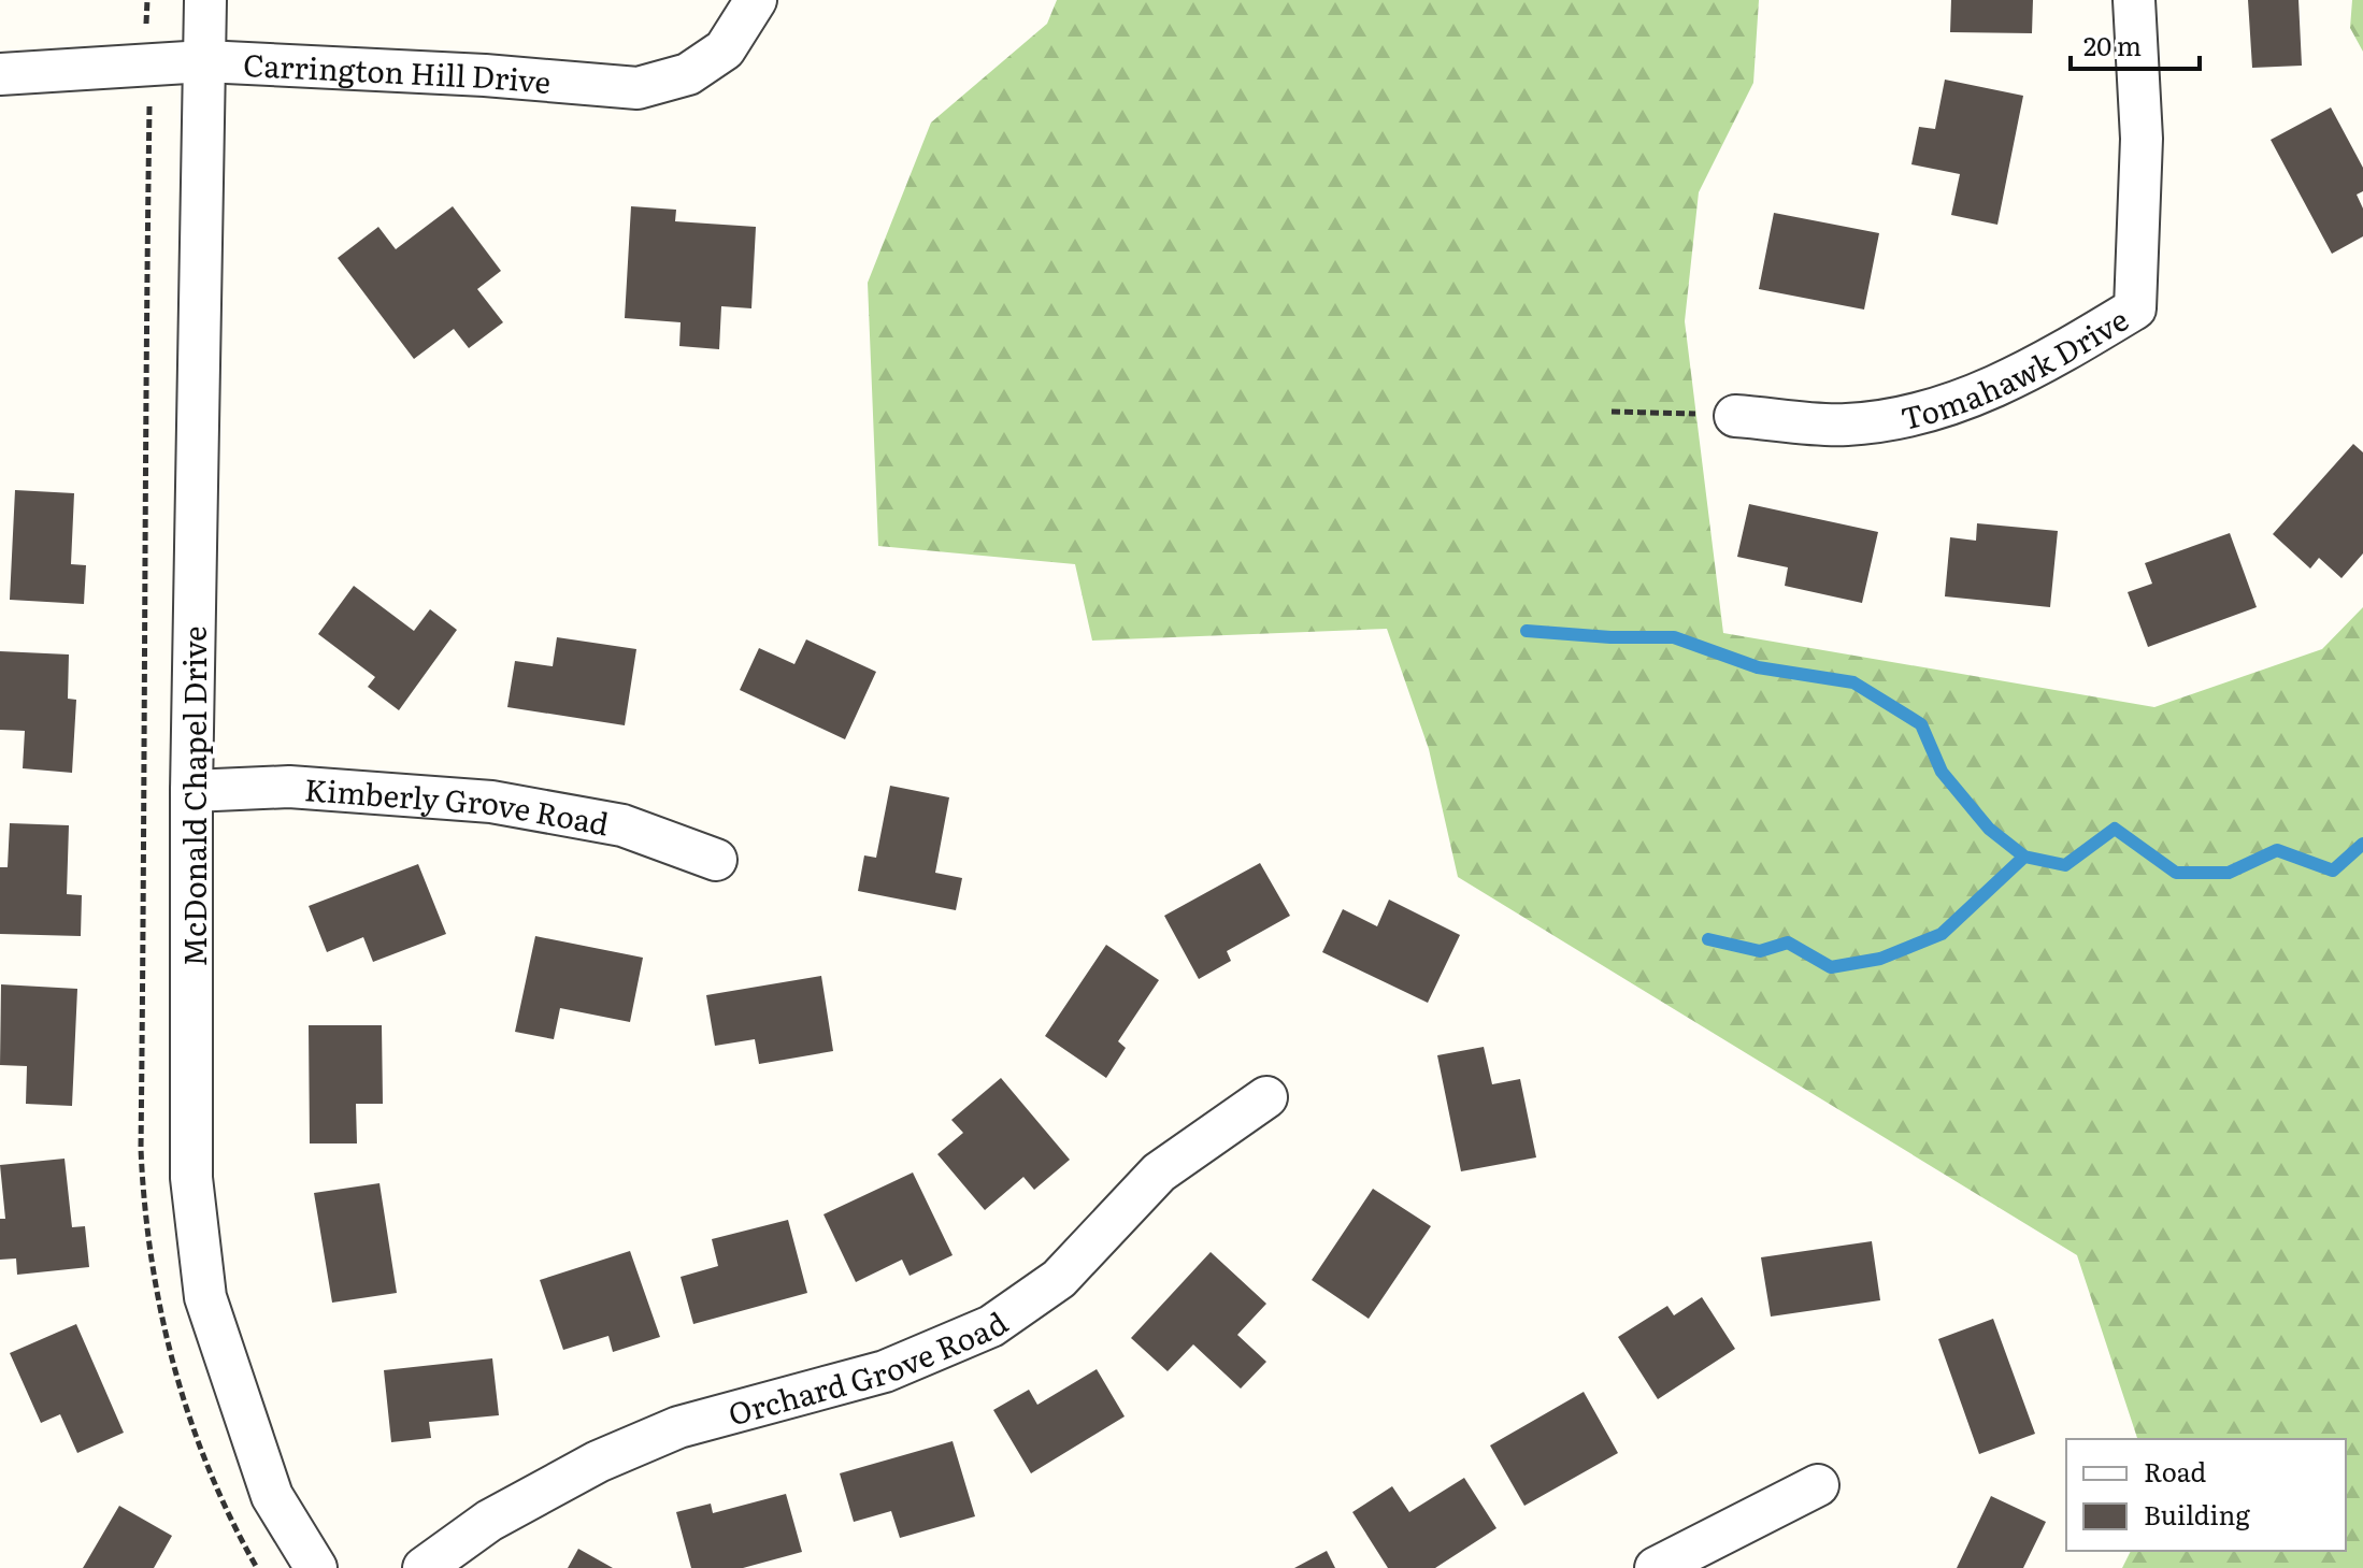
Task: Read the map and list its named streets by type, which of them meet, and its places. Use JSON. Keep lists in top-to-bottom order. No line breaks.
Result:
{"streets":{"street":["Carrington Hill Drive","Tomahawk Drive","McDonald Chapel Drive","Kimberly Grove Road","Orchard Grove Road"]},"crossings":[["Carrington Hill Drive","McDonald Chapel Drive"],["McDonald Chapel Drive","Kimberly Grove Road"]],"legend":["Road","Building"],"scale_bar":"20 m"}
